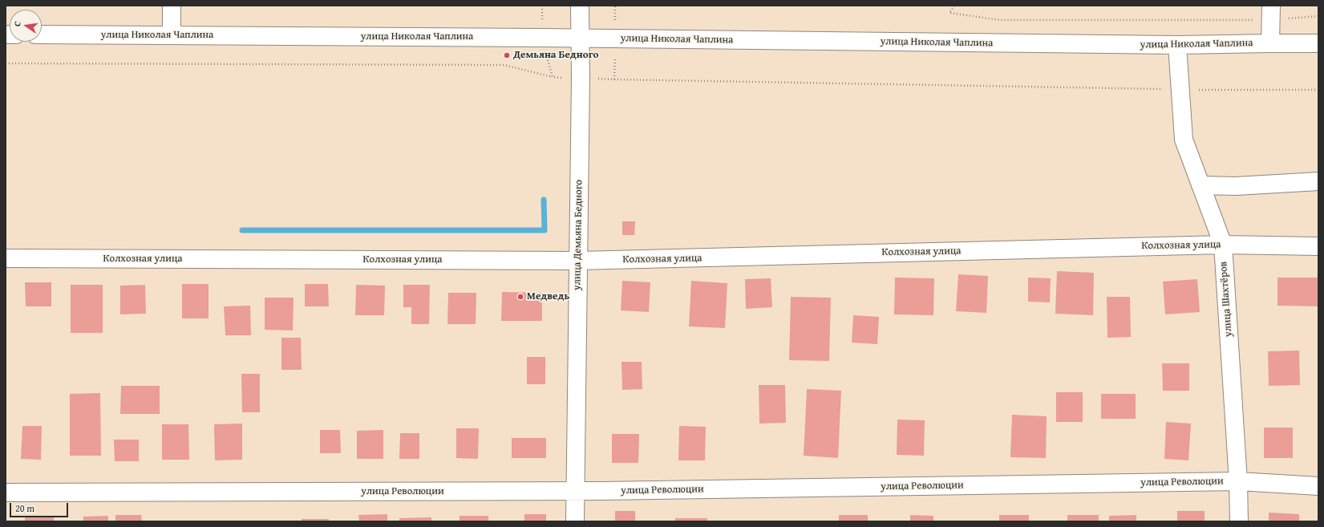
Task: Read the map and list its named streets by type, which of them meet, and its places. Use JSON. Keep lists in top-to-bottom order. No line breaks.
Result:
{"streets":{"street":["улица Николая Чаплина","улица Демьяна Бедного","Колхозная улица","улица Шахтёров","улица Революции"]},"crossings":[["улица Николая Чаплина","улица Демьяна Бедного"],["улица Николая Чаплина","улица Шахтёров"],["улица Демьяна Бедного","Колхозная улица"],["улица Демьяна Бедного","улица Революции"],["Колхозная улица","улица Шахтёров"],["улица Шахтёров","улица Революции"]],"places":["Демьяна Бедного","Медведь"],"scale_bar":"20 m","north":"left"}
